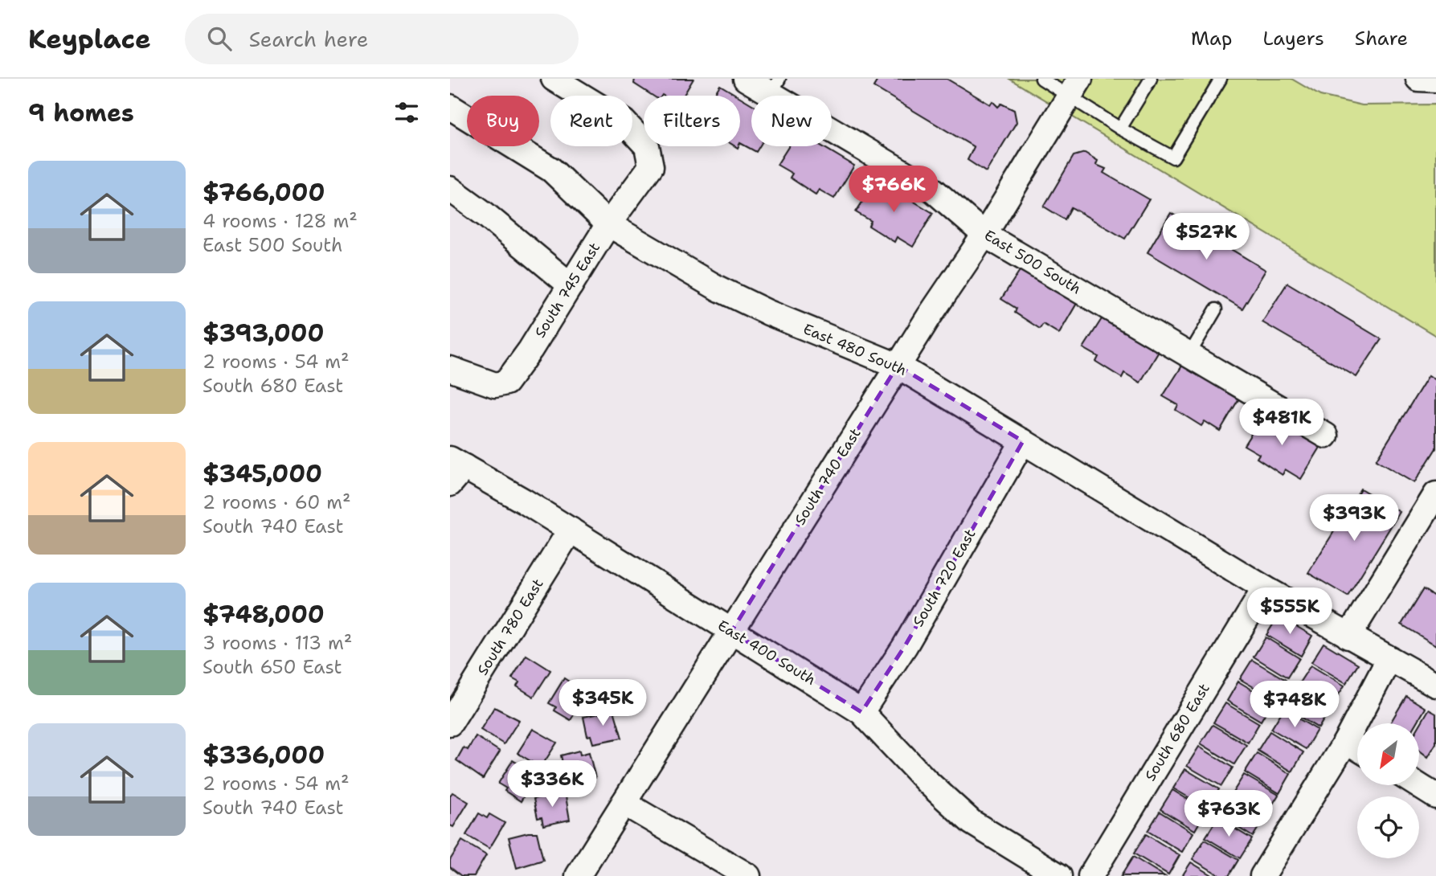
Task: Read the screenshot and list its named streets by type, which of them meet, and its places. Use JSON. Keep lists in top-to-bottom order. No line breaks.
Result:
{"streets":{"street":["East 500 South","South 745 East","East 480 South","South 740 East","South 720 East","South 780 East","East 400 South","South 680 East"]},"crossings":[["East 500 South","South 740 East"],["South 745 East","East 480 South"],["East 480 South","South 740 East"],["East 480 South","South 720 East"],["East 480 South","South 680 East"],["South 740 East","East 400 South"],["South 720 East","East 400 South"],["South 780 East","East 400 South"]],"north":"bottom left","page":{"header":"Keyplace","search":"Search here","nav":["Map","Layers","Share"],"heading":"9 homes","chip":["Buy","Rent","Filters","New"],"list":[{"name":"$766,000","note":"4 rooms · 128 m² · East 500 South"},{"name":"$393,000","note":"2 rooms · 54 m² · South 680 East"},{"name":"$345,000","note":"2 rooms · 60 m² · South 740 East"},{"name":"$748,000","note":"3 rooms · 113 m² · South 650 East"},{"name":"$336,000","note":"2 rooms · 54 m² · South 740 East"}],"price":["$766K","$527K","$481K","$393K","$555K","$345K","$748K","$336K","$763K"]}}
